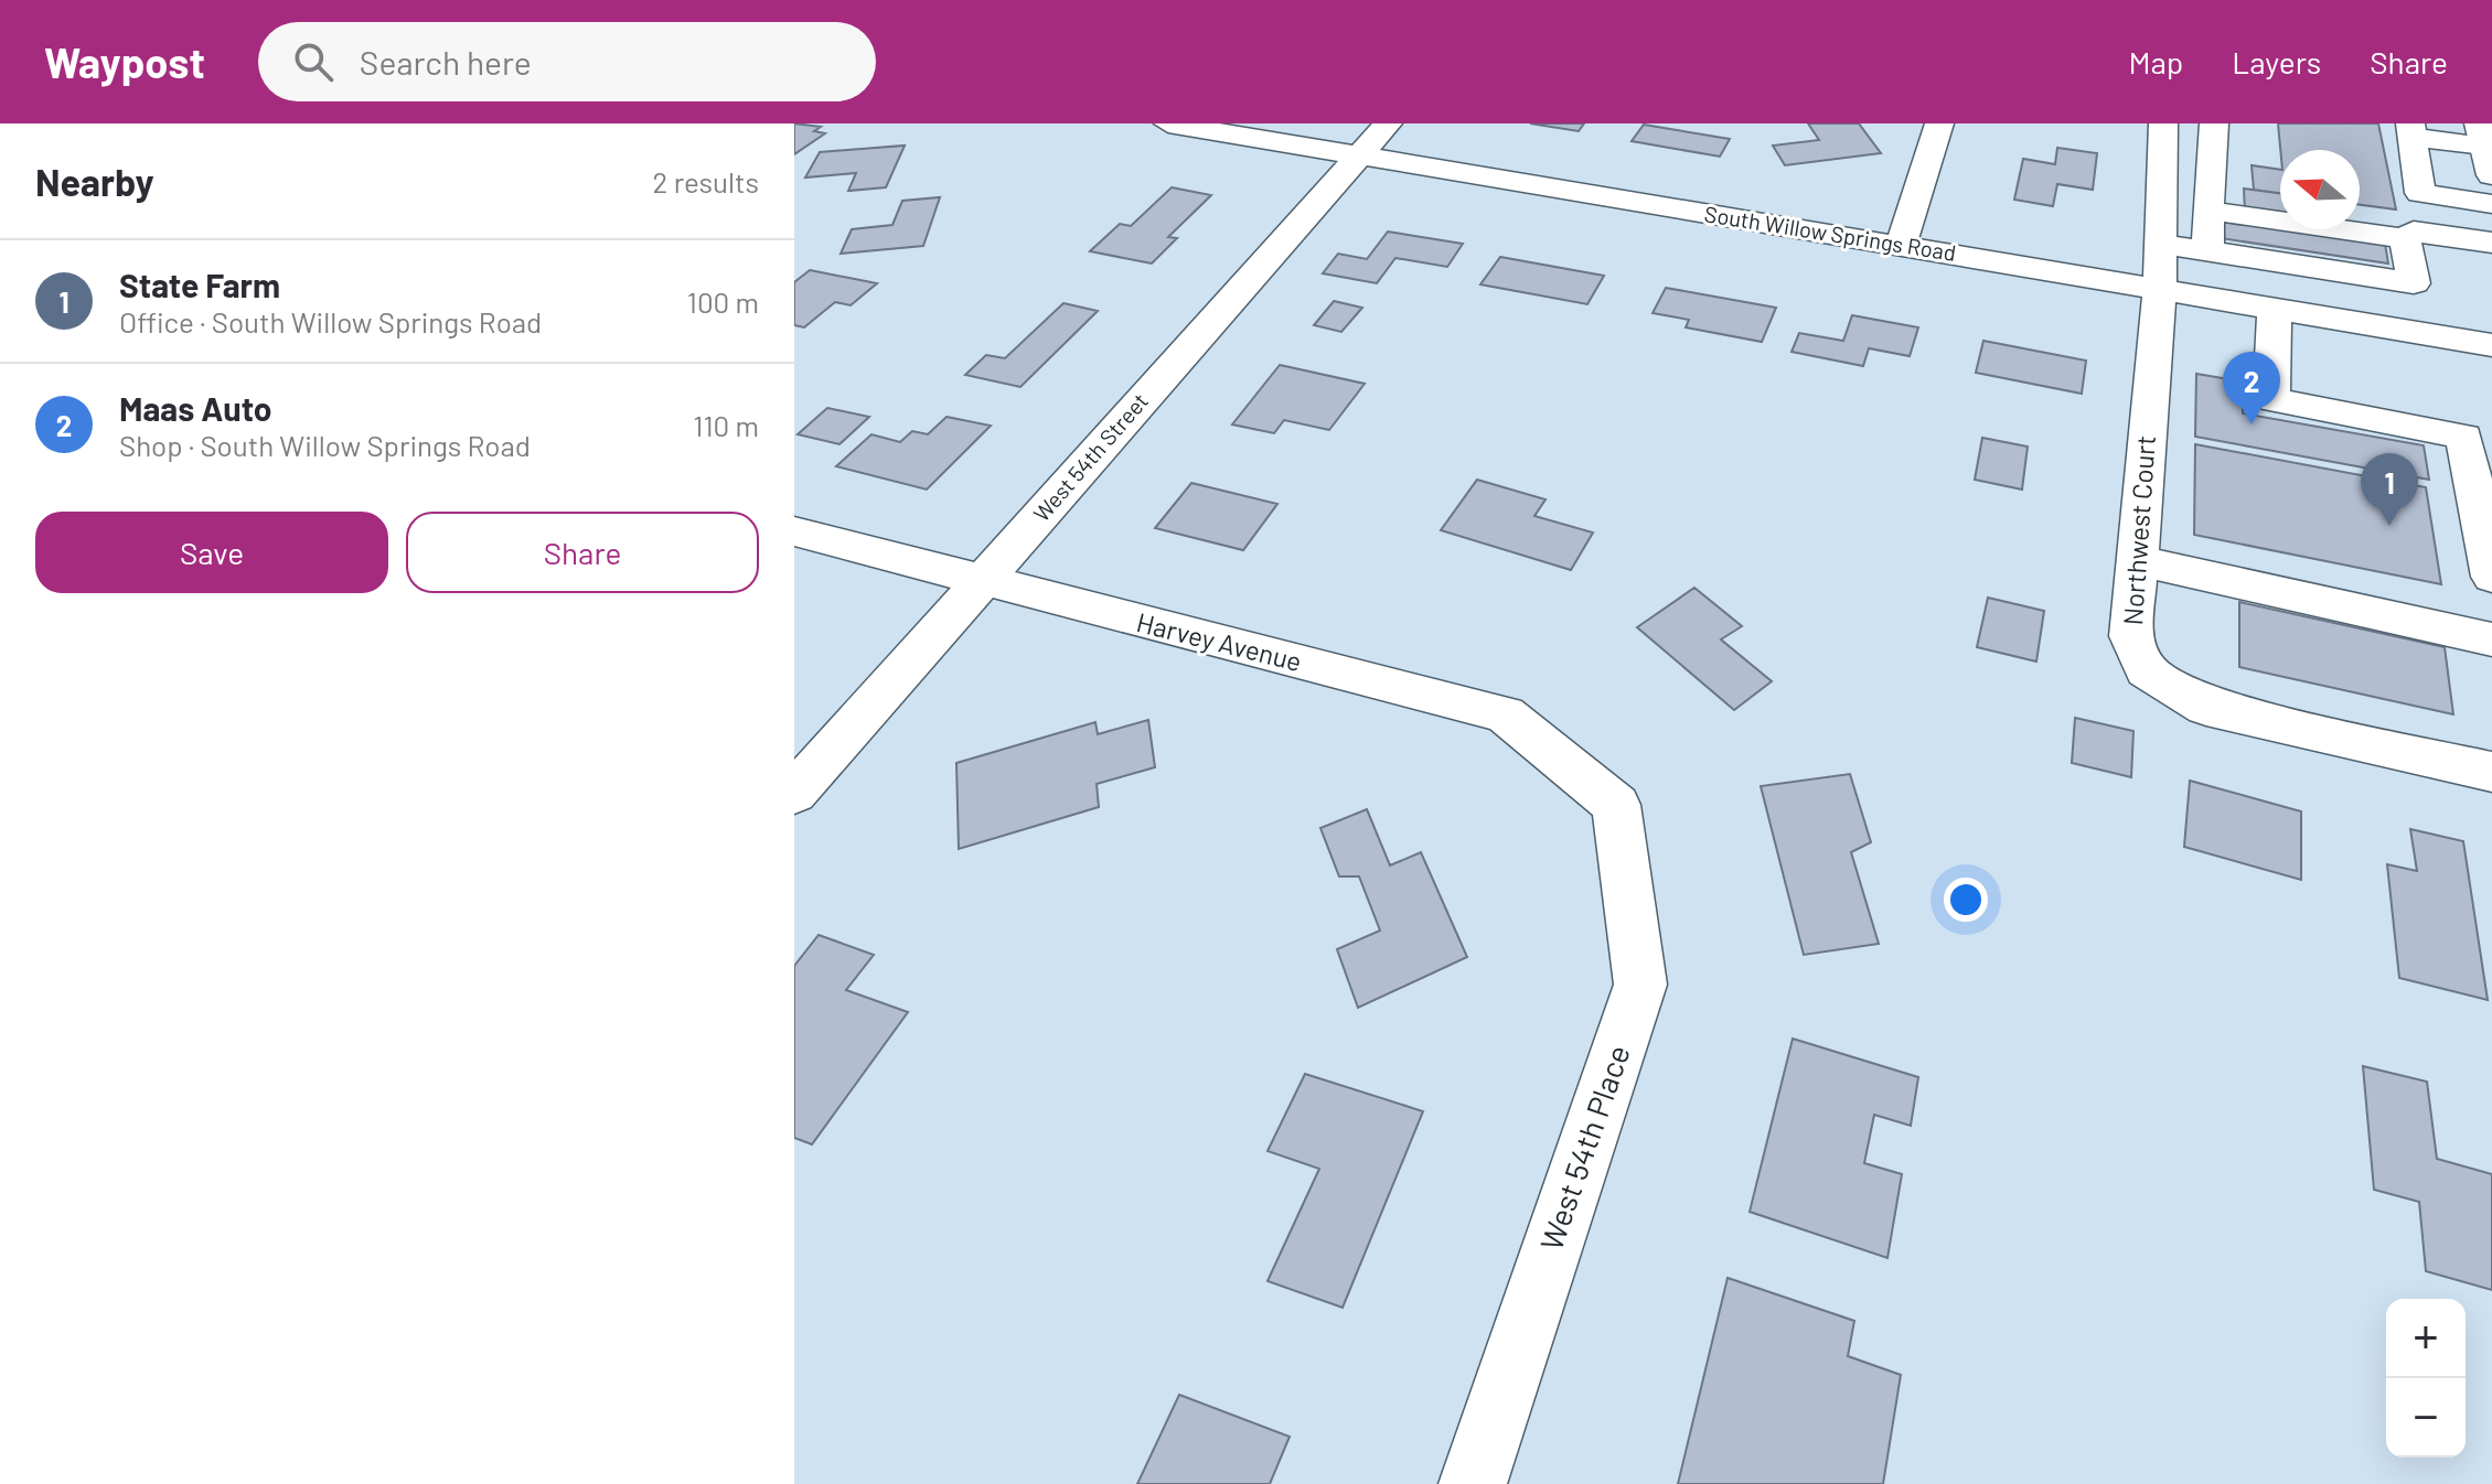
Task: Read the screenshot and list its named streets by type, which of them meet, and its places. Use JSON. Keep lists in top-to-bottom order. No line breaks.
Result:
{"streets":{"street":["South Willow Springs Road","West 54th Street","Northwest Court","Harvey Avenue","West 54th Place"]},"crossings":[["South Willow Springs Road","West 54th Street"],["South Willow Springs Road","Northwest Court"],["West 54th Street","Harvey Avenue"],["Harvey Avenue","West 54th Place"]],"north":"left","page":{"header":"Waypost","search":"Search here","nav":["Map","Layers","Share"],"heading":["Nearby","2 results"],"list":[{"mark":"1","name":"State Farm","note":"Office · South Willow Springs Road","value":"100 m"},{"mark":"2","name":"Maas Auto","note":"Shop · South Willow Springs Road","value":"110 m"}],"pins":["2","1"],"buttons":["Save","Share"],"map_buttons":["+","−"]}}
